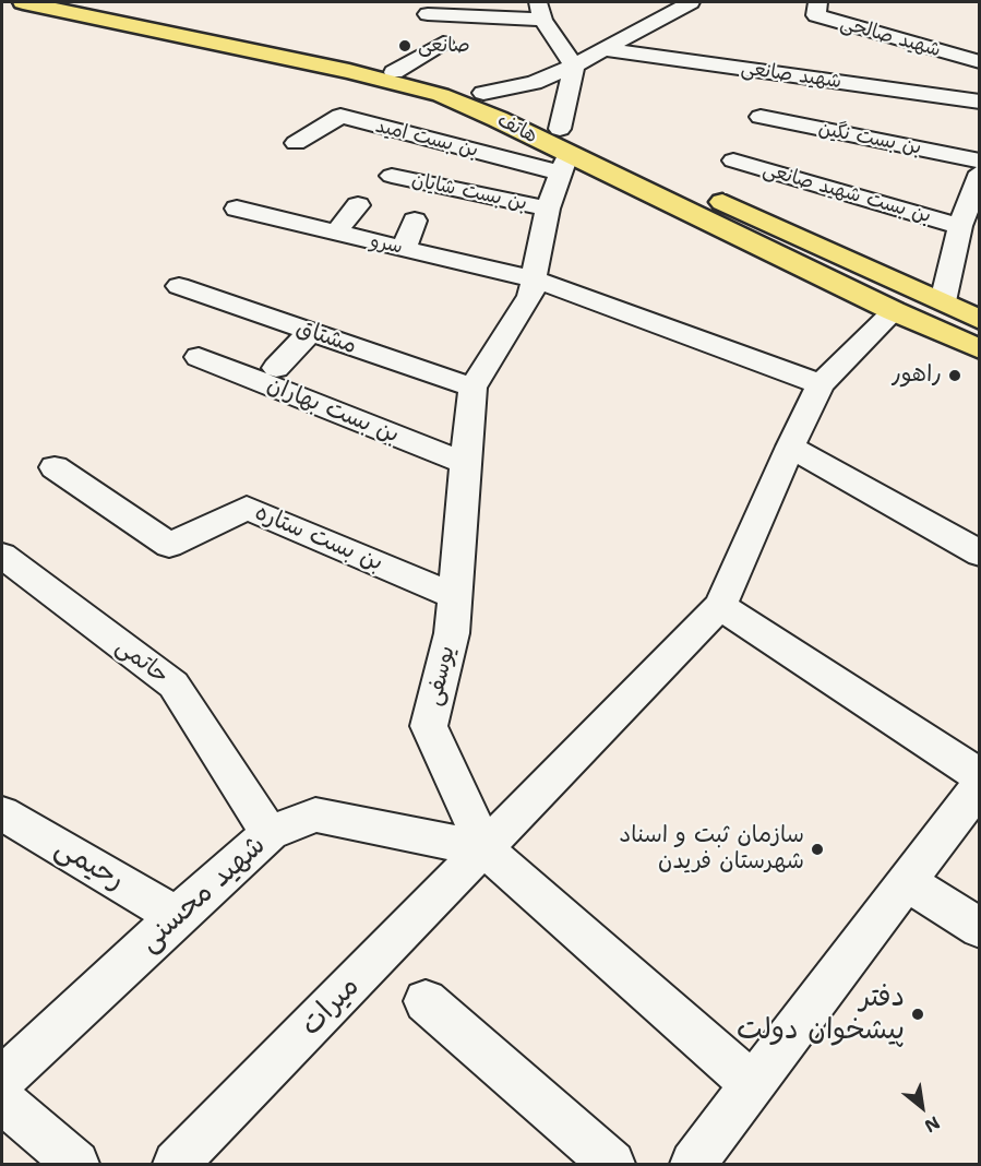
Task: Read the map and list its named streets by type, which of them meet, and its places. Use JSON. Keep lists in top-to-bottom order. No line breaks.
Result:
{"streets":{"main road":["هاتف"],"street":["شهید صالحی","شهید صانعی","بن بست امید","بن بست نگین","بن بست شایان","بن بست شهید صانعی","سرو","مشتاق","بن بست بهاران","بن بست ستاره","حاتمی","یوسفی","رحیمی","شهید محسنی","میرات"]},"crossings":[["هاتف","بن بست امید"],["هاتف","یوسفی"],["بن بست امید","یوسفی"],["بن بست شایان","یوسفی"],["سرو","یوسفی"],["مشتاق","یوسفی"],["بن بست بهاران","یوسفی"],["بن بست ستاره","یوسفی"],["حاتمی","شهید محسنی"],["یوسفی","شهید محسنی"],["یوسفی","میرات"],["رحیمی","شهید محسنی"],["شهید محسنی","میرات"]],"places":["صانعی","راهور","سازمان ثبت و اسناد شهرستان فریدن","دفتر پیشخوان دولت"],"north":"bottom right"}
